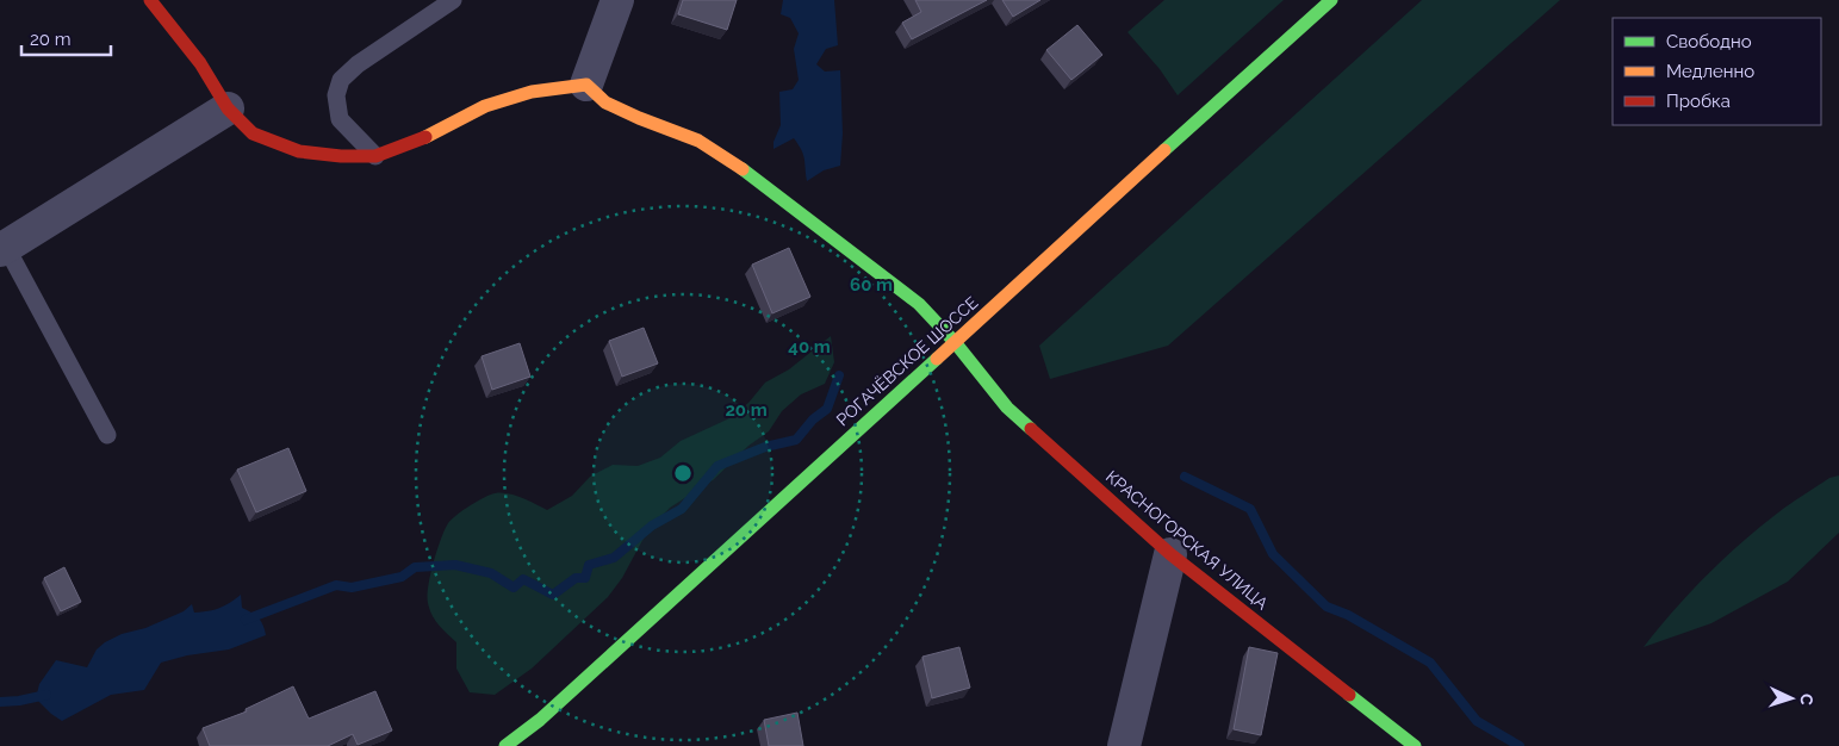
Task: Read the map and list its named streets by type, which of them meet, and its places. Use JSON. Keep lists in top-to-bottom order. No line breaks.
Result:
{"streets":{"street":["РОГАЧЁВСКОЕ ШОССЕ","КРАСНОГОРСКАЯ УЛИЦА"]},"crossings":[["РОГАЧЁВСКОЕ ШОССЕ","КРАСНОГОРСКАЯ УЛИЦА"]],"legend":["Свободно","Медленно","Пробка"],"scale_bar":"20 m","north":"right","rings":["60 m","40 m","20 m"]}
